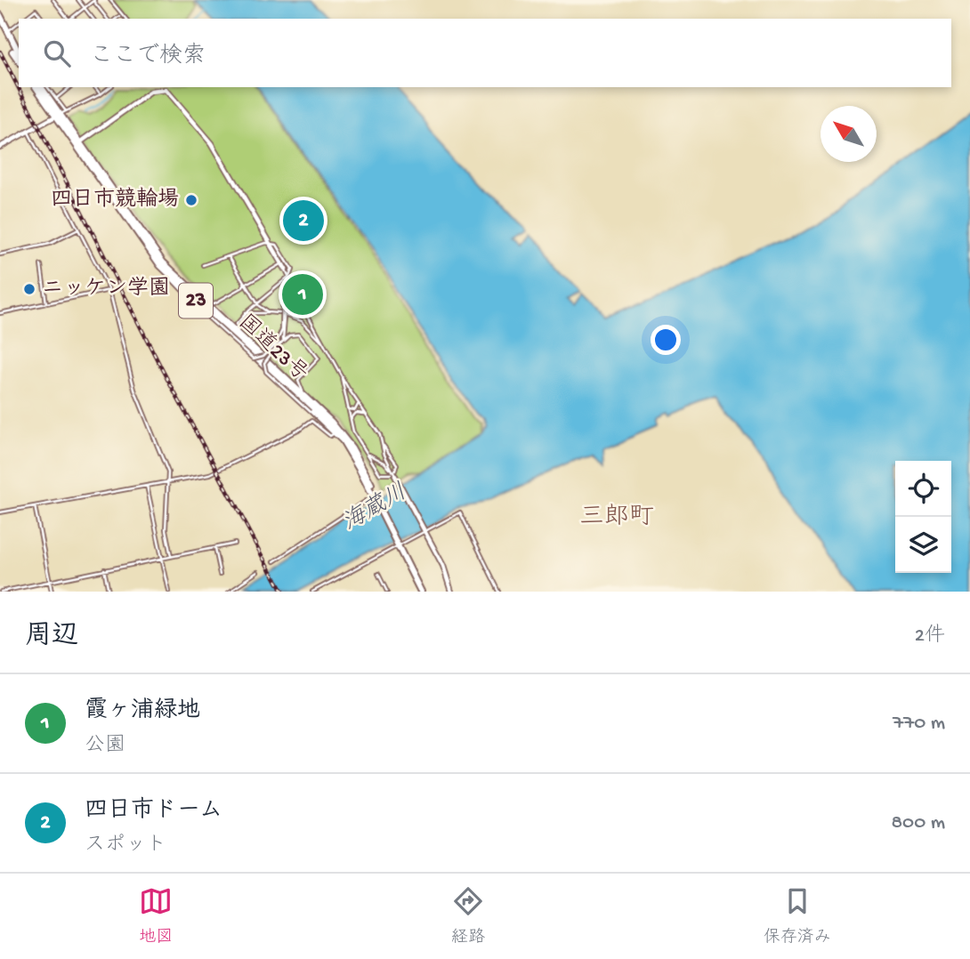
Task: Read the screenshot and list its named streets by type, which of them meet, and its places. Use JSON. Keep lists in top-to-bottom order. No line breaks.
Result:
{"streets":{"highway":["23","国道23号"]},"districts":["三郎町"],"water":["海蔵川"],"places":["四日市競輪場","ニッケン学園"],"north":"top left","page":{"search":"ここで検索","pins":["2","1"],"heading":["周辺","2件"],"list":[{"mark":"1","name":"霞ヶ浦緑地","note":"公園","value":"770 m"},{"mark":"2","name":"四日市ドーム","note":"スポット","value":"800 m"}],"nav":["地図","経路","保存済み"]}}
